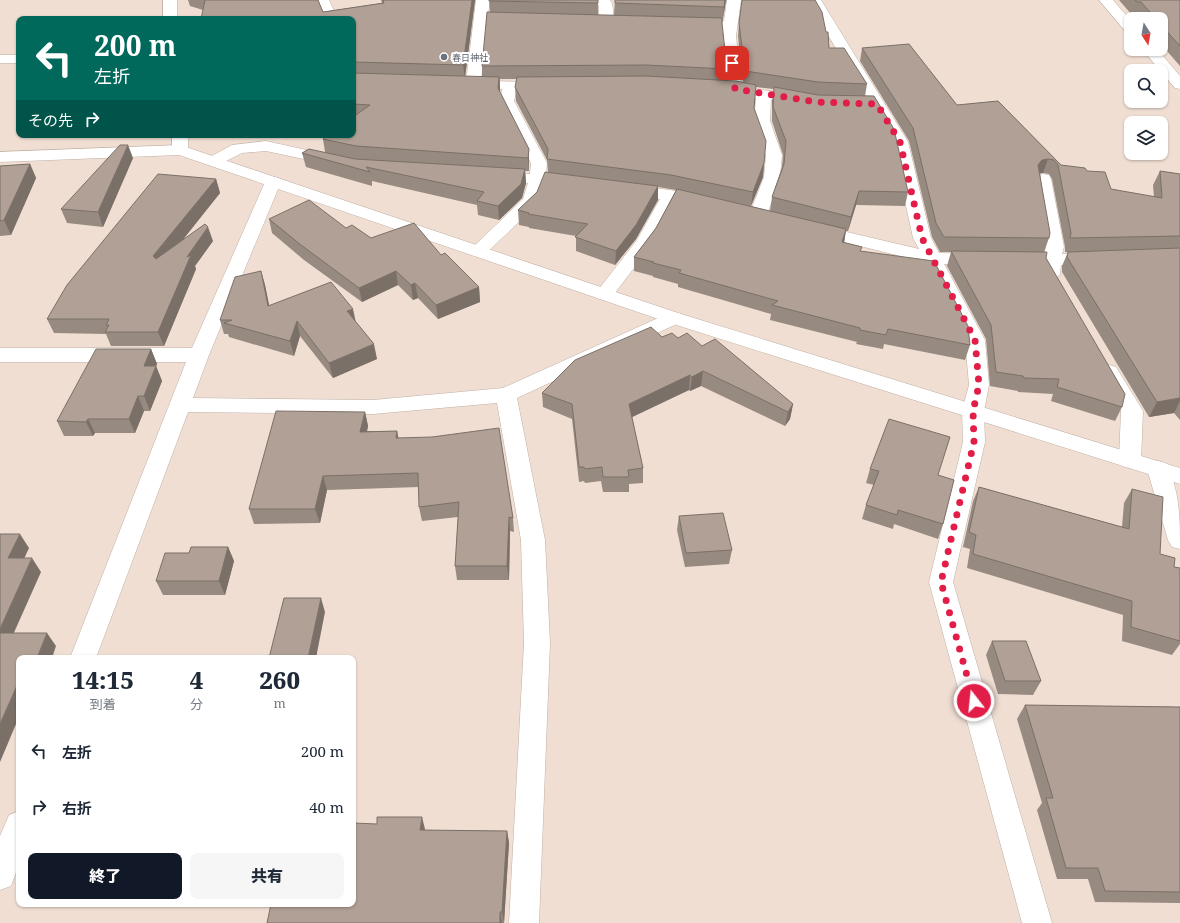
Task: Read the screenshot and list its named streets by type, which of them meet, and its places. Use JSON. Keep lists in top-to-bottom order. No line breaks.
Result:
{"places":["春日神社"],"north":"bottom","page":{"turn":["200 m","左折"],"then":"その先","eta":["14:15","到着","4","分","260","m"],"list":[{"name":"左折","value":"200 m"},{"name":"右折","value":"40 m"}],"buttons":["終了","共有"]}}
